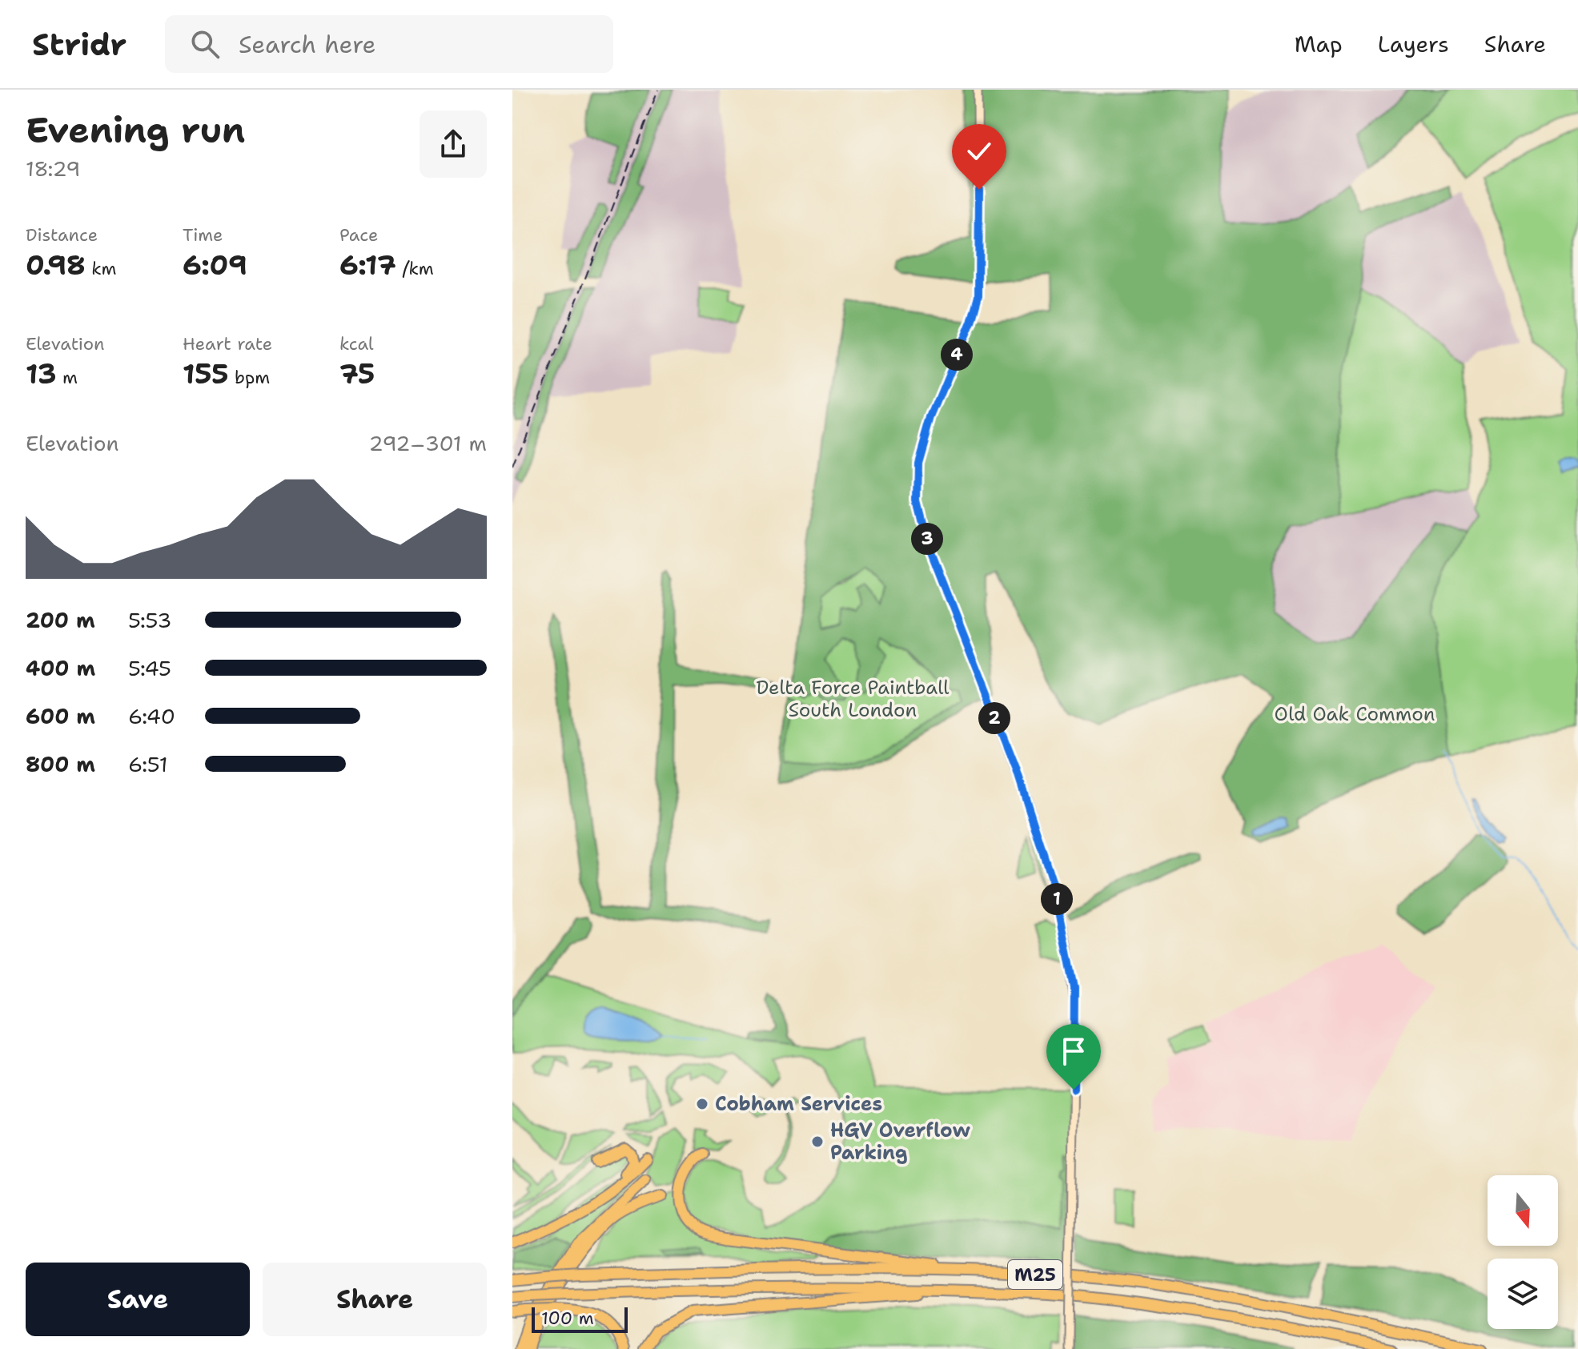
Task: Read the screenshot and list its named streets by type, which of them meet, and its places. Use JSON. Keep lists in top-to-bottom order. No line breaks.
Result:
{"streets":{"highway":["M25"]},"parks":["Delta Force Paintball South London","Old Oak Common"],"places":["Cobham Services","HGV Overflow Parking"],"scale_bar":"100 m","north":"bottom","page":{"header":"Stridr","search":"Search here","nav":["Map","Layers","Share"],"heading":["Evening run","18:29"],"stats":[["Distance","0.98 km"],["Time","6:09"],["Pace","6:17 /km"],["Elevation","13 m"],["Heart rate","155 bpm"],["kcal","75"]],"pins":["4","3","2","1"],"chart":["Elevation","292–301 m"],"list":[{"name":"200 m","note":"5:53"},{"name":"400 m","note":"5:45"},{"name":"600 m","note":"6:40"},{"name":"800 m","note":"6:51"}],"buttons":["Save","Share"],"scale":"100 m"}}
